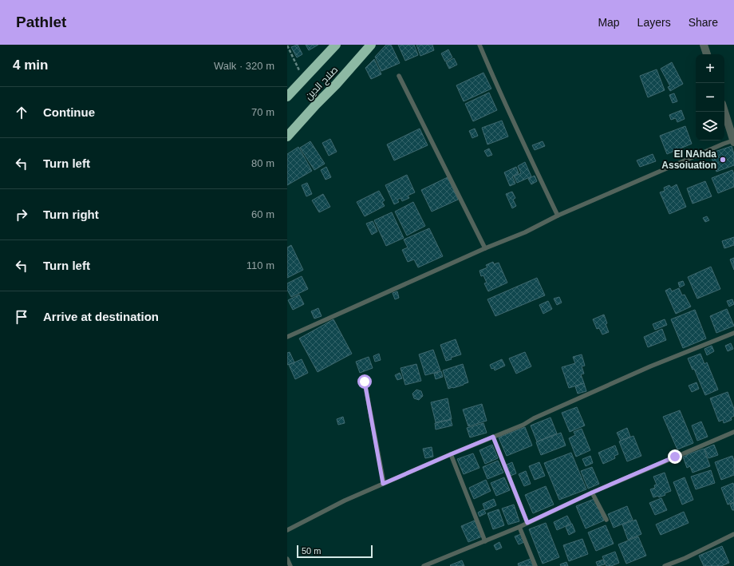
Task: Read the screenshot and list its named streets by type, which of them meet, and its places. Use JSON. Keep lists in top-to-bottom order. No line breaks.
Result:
{"streets":{"highway":["صلاح الدين"]},"places":["El NAhda Assoiuation"],"scale_bar":"50 m","page":{"header":"Pathlet","nav":["Map","Layers","Share"],"heading":["4 min","Walk · 320 m"],"map_buttons":["+","−"],"list":[["Continue","70 m"],["Turn left","80 m"],["Turn right","60 m"],["Turn left","110 m"],"Arrive at destination"],"scale":"50 m"}}
